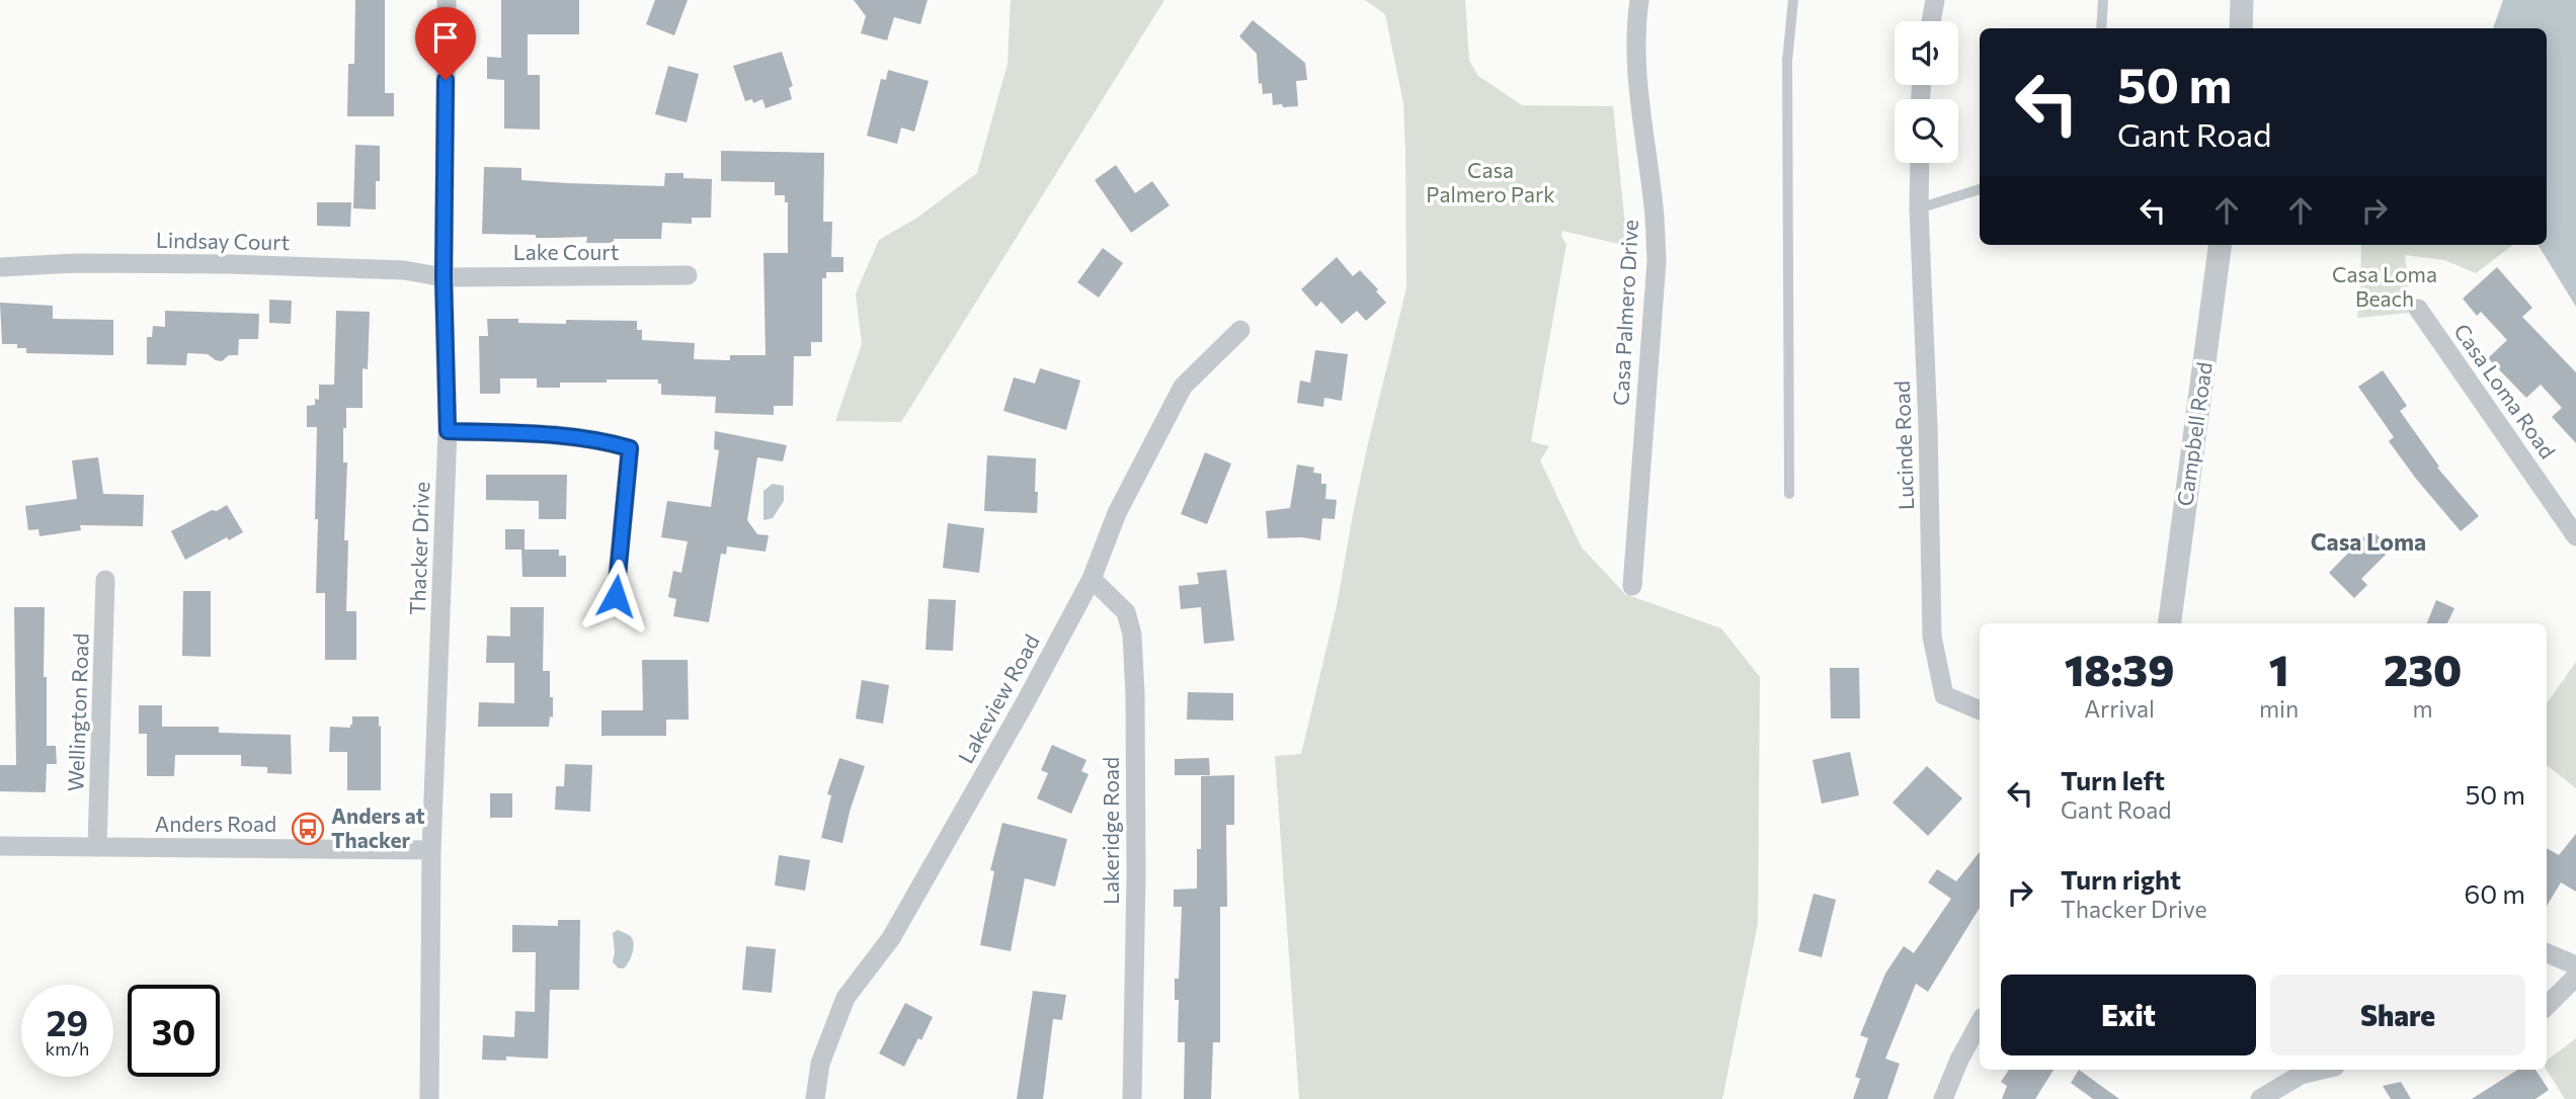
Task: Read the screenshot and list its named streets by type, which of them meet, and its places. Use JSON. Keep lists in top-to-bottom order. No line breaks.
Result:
{"streets":{"street":["Lindsay Court","Lake Court","Casa Palmero Drive","Casa Loma Road","Campbell Road","Lucinde Road","Thacker Drive","Lakeview Road","Wellington Road","Anders Road","Lakeridge Road"]},"crossings":[["Lindsay Court","Lake Court"],["Lindsay Court","Thacker Drive"],["Lake Court","Thacker Drive"],["Thacker Drive","Anders Road"],["Lakeview Road","Lakeridge Road"],["Wellington Road","Anders Road"]],"districts":["Casa Loma"],"parks":["Casa Palmero Park","Casa Loma Beach"],"places":{"bus stop":["Anders at Thacker"]},"page":{"turn":["50 m","Gant Road"],"eta":["18:39","Arrival","1","min","230","m"],"list":[{"name":"Turn left","note":"Gant Road","value":"50 m"},{"name":"Turn right","note":"Thacker Drive","value":"60 m"}],"buttons":["Exit","Share"],"speed":"29 km/h","limit":"30"}}
